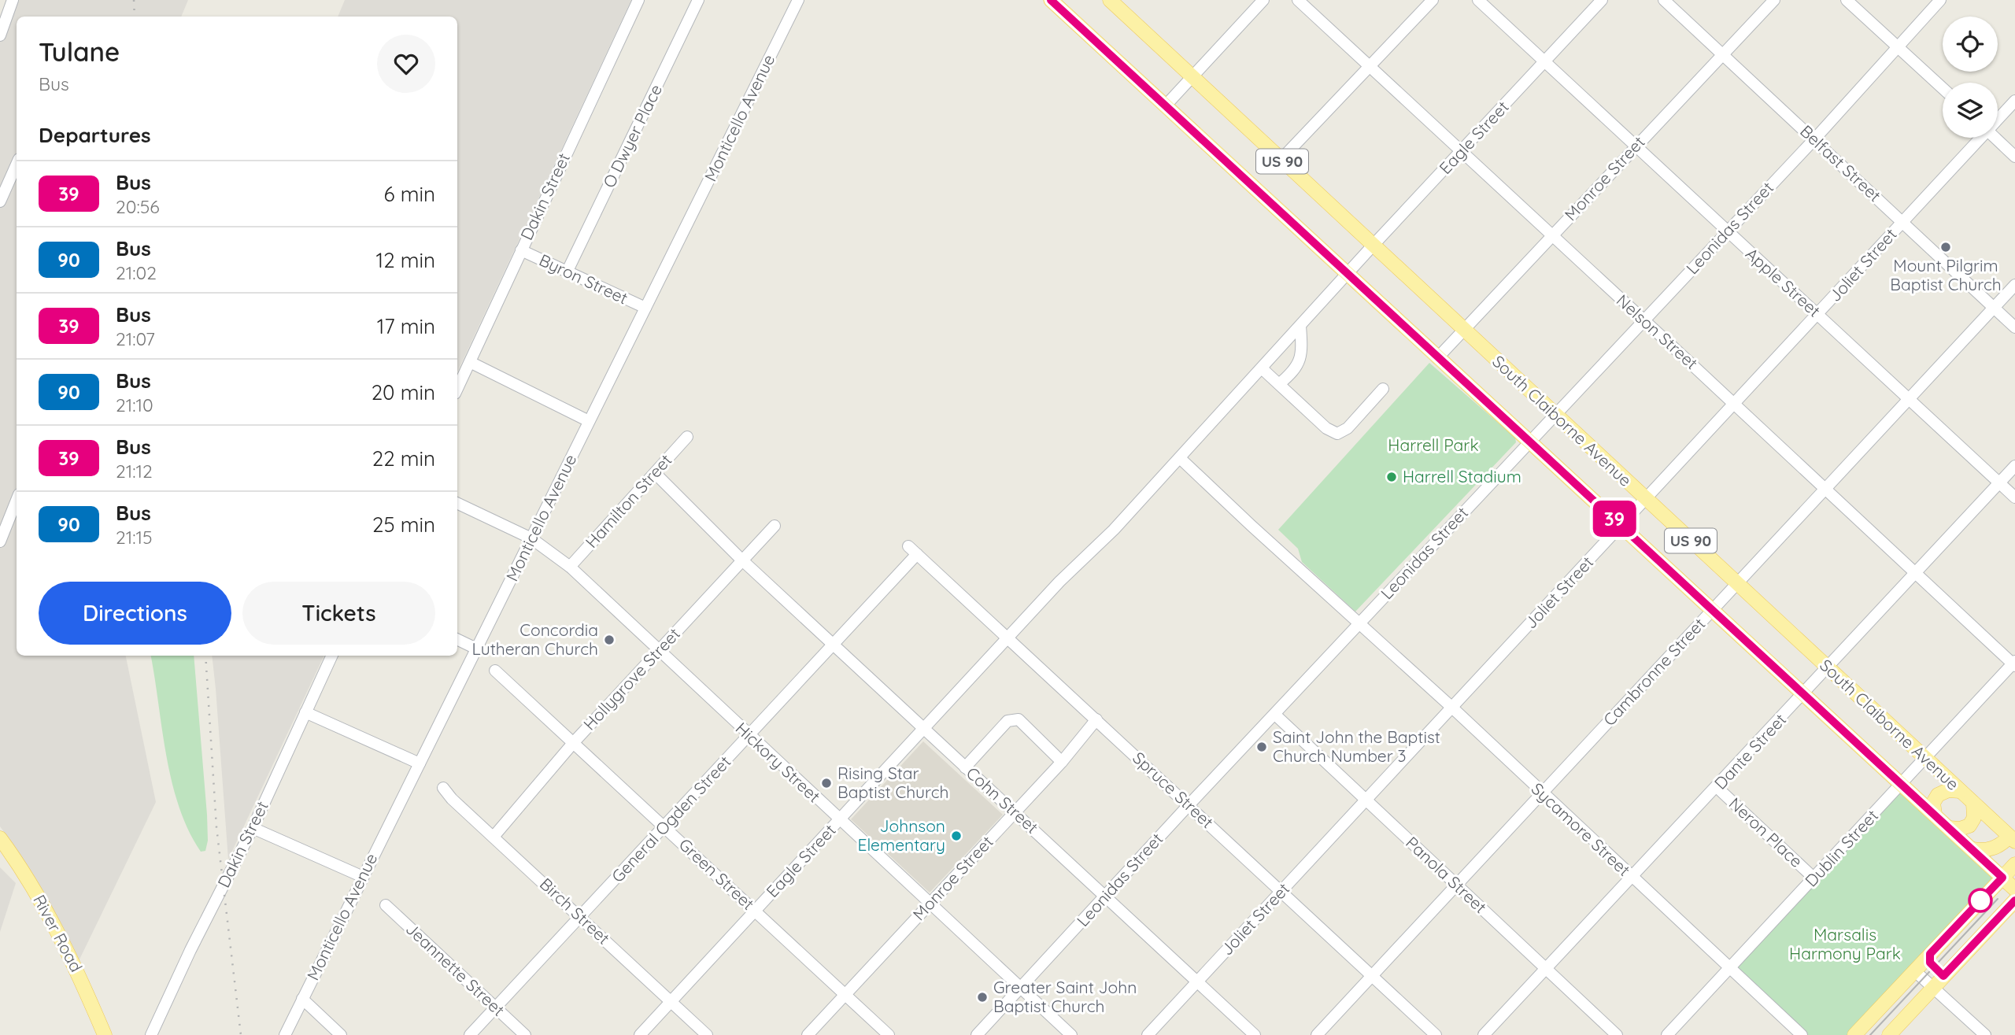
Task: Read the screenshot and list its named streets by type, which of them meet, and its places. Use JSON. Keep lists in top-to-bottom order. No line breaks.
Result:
{"streets":{"main road":["US 90","South Claiborne Avenue","River Road"],"street":["Monticello Avenue","O Dwyer Place","Eagle Street","Belfast Street","Monroe Street","Dakin Street","Leonidas Street","Joliet Street","Byron Street","Apple Street","Nelson Street","Hamilton Street","Cambronne Street","Hollygrove Street","Dante Street","Hickory Street","Spruce Street","Cohn Street","General Ogden Street","Sycamore Street","Neron Place","Dublin Street","Green Street","Panola Street","Birch Street","Jeannette Street"]},"crossings":[["Monticello Avenue","Byron Street"],["Monticello Avenue","Hickory Street"],["O Dwyer Place","Byron Street"],["Eagle Street","Apple Street"],["Eagle Street","Nelson Street"],["Eagle Street","South Claiborne Avenue"],["Eagle Street","Hickory Street"],["Eagle Street","Spruce Street"],["Eagle Street","Cohn Street"],["Eagle Street","Sycamore Street"],["Eagle Street","Green Street"],["Eagle Street","Birch Street"],["Belfast Street","Monroe Street"],["Belfast Street","Leonidas Street"],["Belfast Street","Joliet Street"],["Belfast Street","Cambronne Street"],["Monroe Street","Apple Street"],["Monroe Street","Nelson Street"],["Monroe Street","South Claiborne Avenue"],["Monroe Street","Hickory Street"],["Monroe Street","Spruce Street"],["Monroe Street","Cohn Street"],["Monroe Street","Green Street"],["Dakin Street","Byron Street"],["Leonidas Street","Apple Street"],["Leonidas Street","Nelson Street"],["Leonidas Street","South Claiborne Avenue"],["Leonidas Street","Hickory Street"],["Leonidas Street","Spruce Street"],["Leonidas Street","Cohn Street"],["Leonidas Street","Sycamore Street"],["Leonidas Street","Panola Street"],["Joliet Street","Apple Street"],["Joliet Street","Nelson Street"],["Joliet Street","South Claiborne Avenue"],["Joliet Street","Spruce Street"],["Joliet Street","Cohn Street"],["Joliet Street","Sycamore Street"],["Joliet Street","Panola Street"],["Apple Street","Cambronne Street"],["Apple Street","Dante Street"],["Nelson Street","Cambronne Street"],["Nelson Street","Dante Street"],["Nelson Street","Dublin Street"],["South Claiborne Avenue","Cambronne Street"],["South Claiborne Avenue","Dante Street"],["South Claiborne Avenue","Dublin Street"],["Hamilton Street","Hickory Street"],["Hamilton Street","Cohn Street"],["Cambronne Street","Spruce Street"],["Cambronne Street","Sycamore Street"],["Cambronne Street","Panola Street"],["Hollygrove Street","Hickory Street"],["Hollygrove Street","Cohn Street"],["Hollygrove Street","Green Street"],["Hollygrove Street","Birch Street"],["Dante Street","Sycamore Street"],["Dante Street","Neron Place"],["Dante Street","Panola Street"],["Hickory Street","General Ogden Street"],["Spruce Street","General Ogden Street"],["Cohn Street","General Ogden Street"],["General Ogden Street","Green Street"],["General Ogden Street","Birch Street"],["General Ogden Street","Jeannette Street"],["Sycamore Street","Dublin Street"],["Neron Place","Dublin Street"]],"parks":["Harrell Park","Marsalis Harmony Park"],"places":["Mount Pilgrim Baptist Church","Harrell Stadium","Concordia Lutheran Church","Saint John the Baptist Church Number 3","Rising Star Baptist Church","Johnson Elementary","Greater Saint John Baptist Church"],"lines":["bus line 39"],"page":{"on_map":"39","heading":[["Tulane","Bus"],"Departures"],"list":[{"mark":"39","name":"Bus","note":"20:56","value":"6 min"},{"mark":"90","name":"Bus","note":"21:02","value":"12 min"},{"mark":"39","name":"Bus","note":"21:07","value":"17 min"},{"mark":"90","name":"Bus","note":"21:10","value":"20 min"},{"mark":"39","name":"Bus","note":"21:12","value":"22 min"},{"mark":"90","name":"Bus","note":"21:15","value":"25 min"}],"buttons":["Directions","Tickets"]}}
